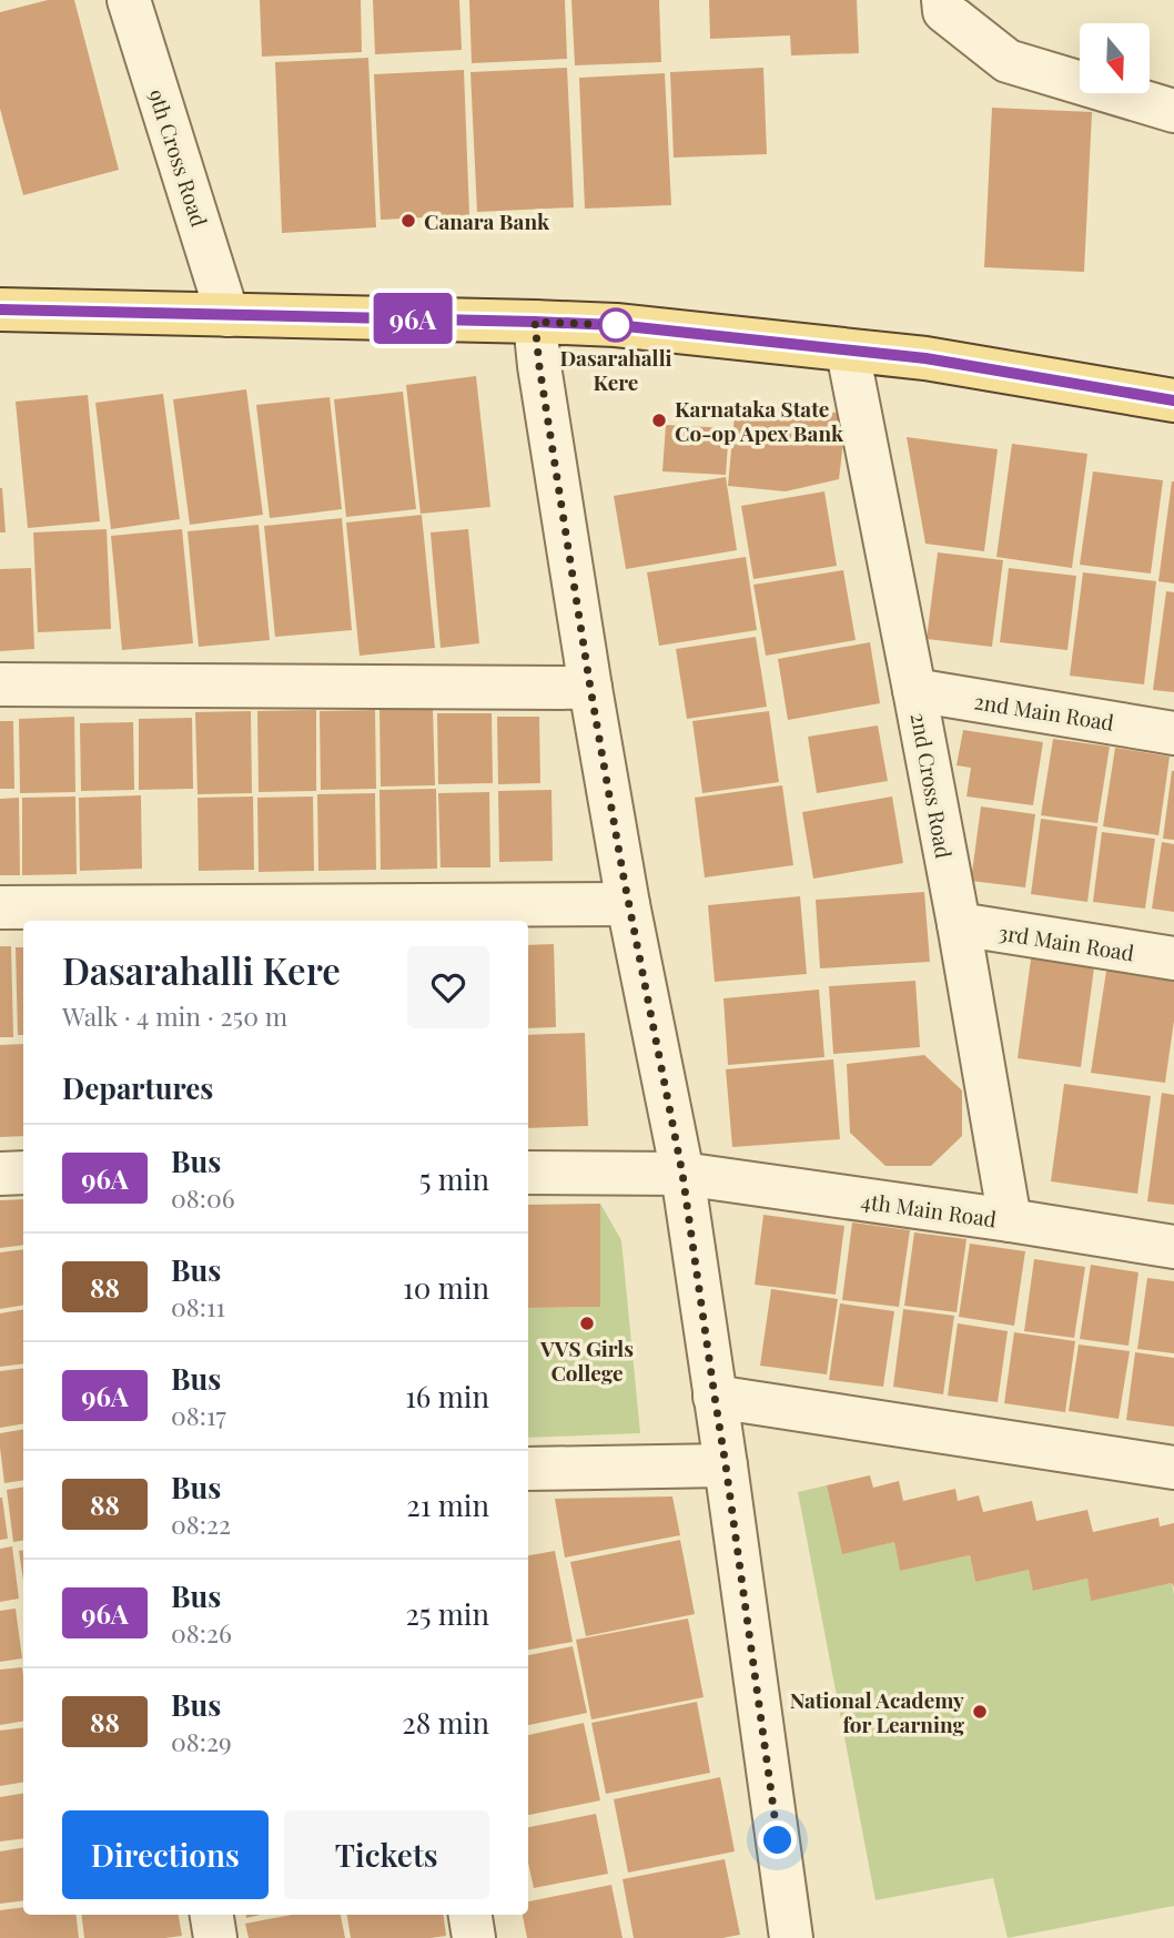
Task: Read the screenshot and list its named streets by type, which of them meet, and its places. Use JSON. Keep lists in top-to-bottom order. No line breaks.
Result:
{"streets":{"street":["9th Cross Road","2nd Main Road","2nd Cross Road","3rd Main Road","4th Main Road"]},"crossings":[["2nd Main Road","2nd Cross Road"],["2nd Cross Road","3rd Main Road"],["2nd Cross Road","4th Main Road"]],"places":["Canara Bank","Dasarahalli Kere","Karnataka State Co-op Apex Bank","VVS Girls College","National Academy for Learning"],"lines":["bus line 96A"],"north":"bottom","page":{"on_map":"96A","heading":[["Dasarahalli Kere","Walk · 4 min · 250 m"],"Departures"],"list":[{"mark":"96A","name":"Bus","note":"08:06","value":"5 min"},{"mark":"88","name":"Bus","note":"08:11","value":"10 min"},{"mark":"96A","name":"Bus","note":"08:17","value":"16 min"},{"mark":"88","name":"Bus","note":"08:22","value":"21 min"},{"mark":"96A","name":"Bus","note":"08:26","value":"25 min"},{"mark":"88","name":"Bus","note":"08:29","value":"28 min"}],"buttons":["Directions","Tickets"]}}
